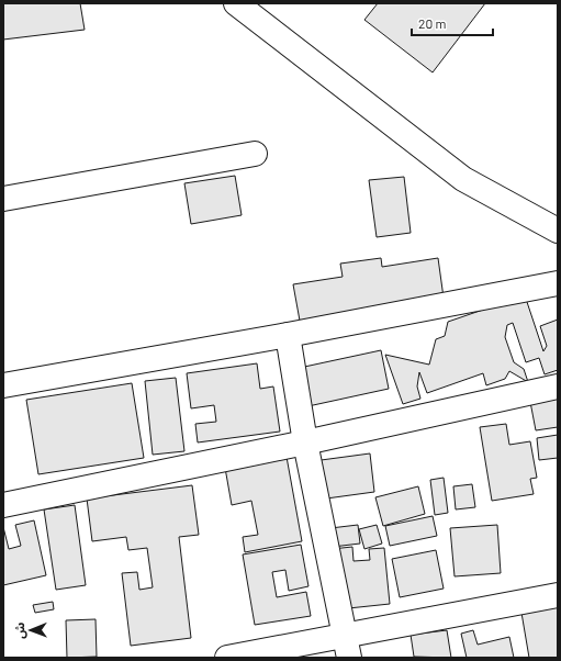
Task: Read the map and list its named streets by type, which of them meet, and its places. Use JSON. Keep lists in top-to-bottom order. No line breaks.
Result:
{"scale_bar":"20 m","north":"left"}
